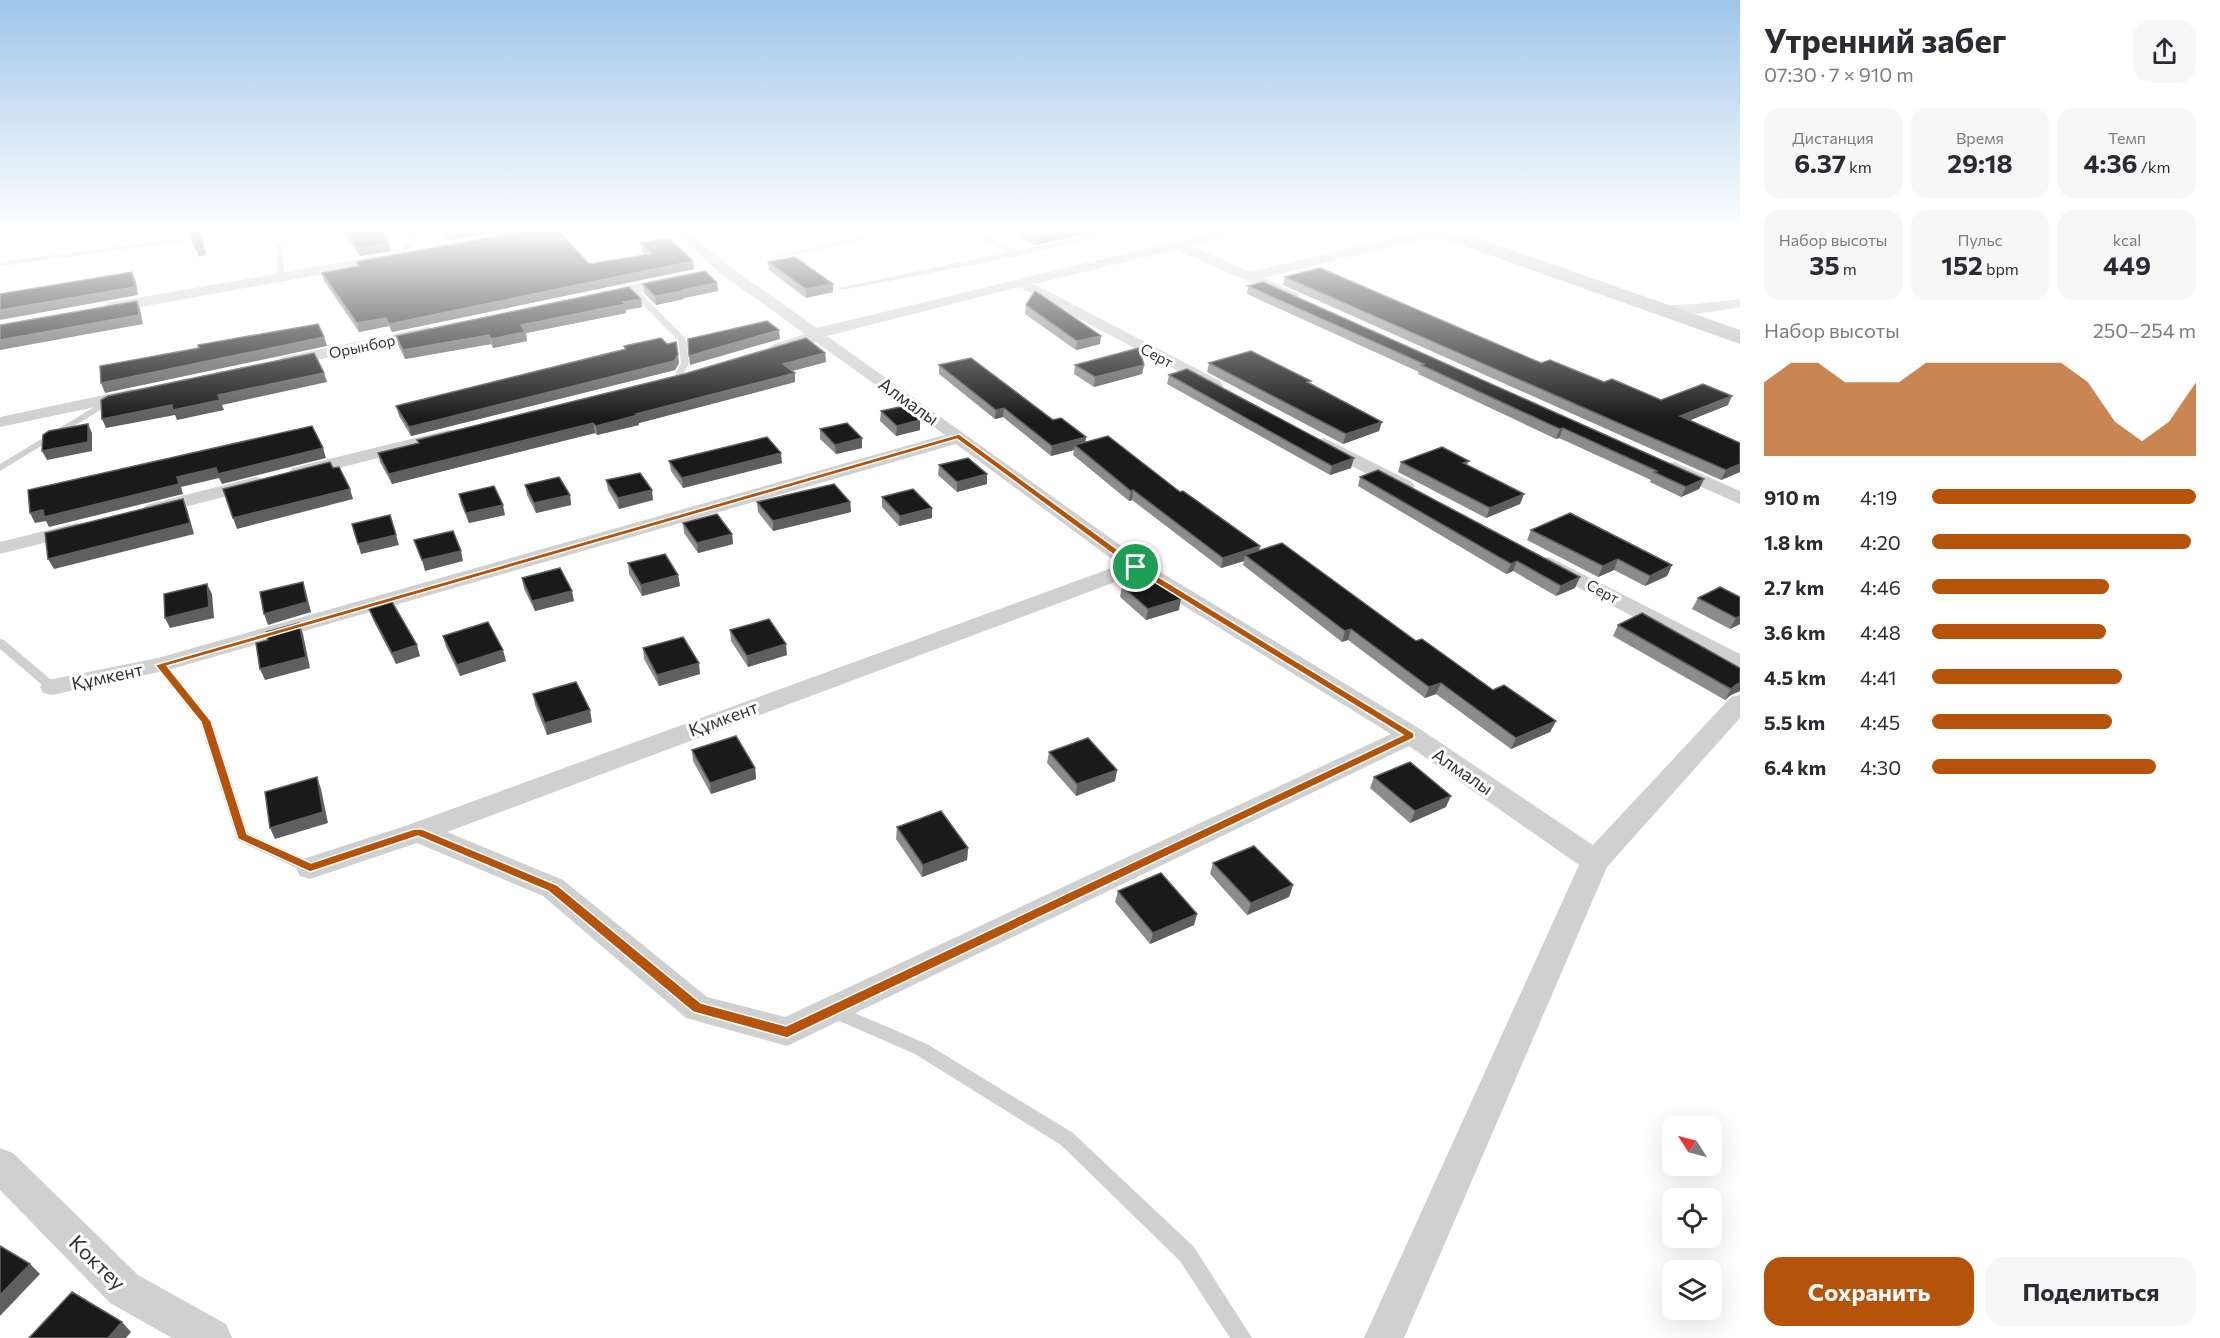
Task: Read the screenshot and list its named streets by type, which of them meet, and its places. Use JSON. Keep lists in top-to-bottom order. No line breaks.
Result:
{"streets":{"street":["Орынбор","Серт","Алмалы","Құмкент","Коктеу"]},"crossings":[["Алмалы","Құмкент"]],"north":"top left","page":{"heading":["Утренний забег","07:30 · 7 × 910 m"],"stats":[["Дистанция","6.37 km"],["Время","29:18"],["Темп","4:36 /km"],["Набор высоты","35 m"],["Пульс","152 bpm"],["kcal","449"]],"chart":["Набор высоты","250–254 m"],"list":[{"name":"910 m","note":"4:19"},{"name":"1.8 km","note":"4:20"},{"name":"2.7 km","note":"4:46"},{"name":"3.6 km","note":"4:48"},{"name":"4.5 km","note":"4:41"},{"name":"5.5 km","note":"4:45"},{"name":"6.4 km","note":"4:30"}],"buttons":["Сохранить","Поделиться"]}}
